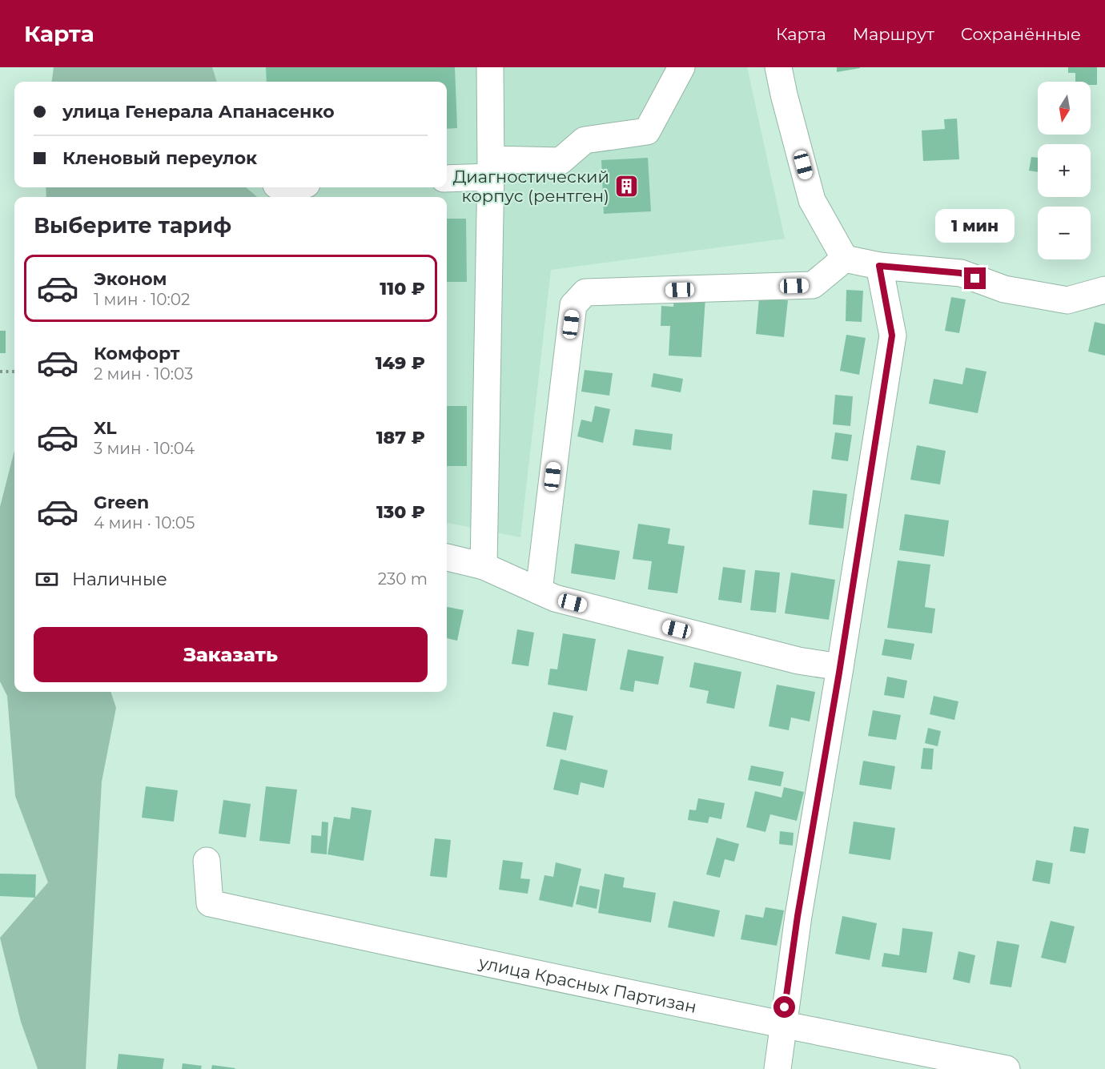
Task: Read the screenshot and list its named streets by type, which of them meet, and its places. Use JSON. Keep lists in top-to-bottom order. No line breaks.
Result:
{"streets":{"street":["улица Красных Партизан"]},"places":{"building":["Диагностический корпус (рентген)"]},"north":"bottom","page":{"header":"Карта","nav":["Карта","Маршрут","Сохранённые"],"map_buttons":["+","−"],"banner":["улица Генерала Апанасенко","Кленовый переулок"],"heading":"Выберите тариф","bubble":"1 мин","list":[{"name":"Эконом","note":"1 мин · 10:02","value":"110 ₽"},{"name":"Комфорт","note":"2 мин · 10:03","value":"149 ₽"},{"name":"XL","note":"3 мин · 10:04","value":"187 ₽"},{"name":"Green","note":"4 мин · 10:05","value":"130 ₽"}],"pay":["Наличные","230 m"],"buttons":"Заказать"}}
